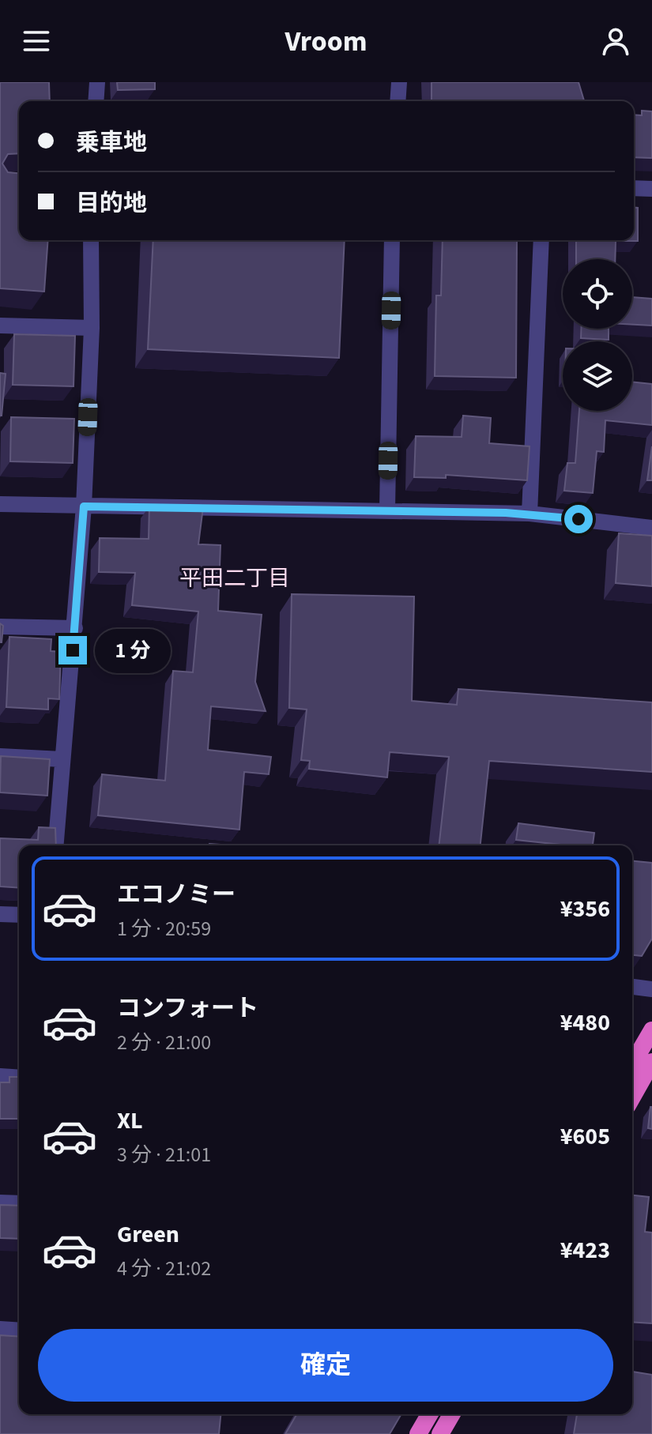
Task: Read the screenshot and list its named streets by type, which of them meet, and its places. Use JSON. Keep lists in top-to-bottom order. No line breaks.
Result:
{"districts":["平田二丁目"],"page":{"header":"Vroom","banner":["乗車地","目的地"],"bubble":"1 分","list":[{"name":"エコノミー","note":"1 分 · 20:59","value":"¥356"},{"name":"コンフォート","note":"2 分 · 21:00","value":"¥480"},{"name":"XL","note":"3 分 · 21:01","value":"¥605"},{"name":"Green","note":"4 分 · 21:02","value":"¥423"}],"buttons":"確定"}}
